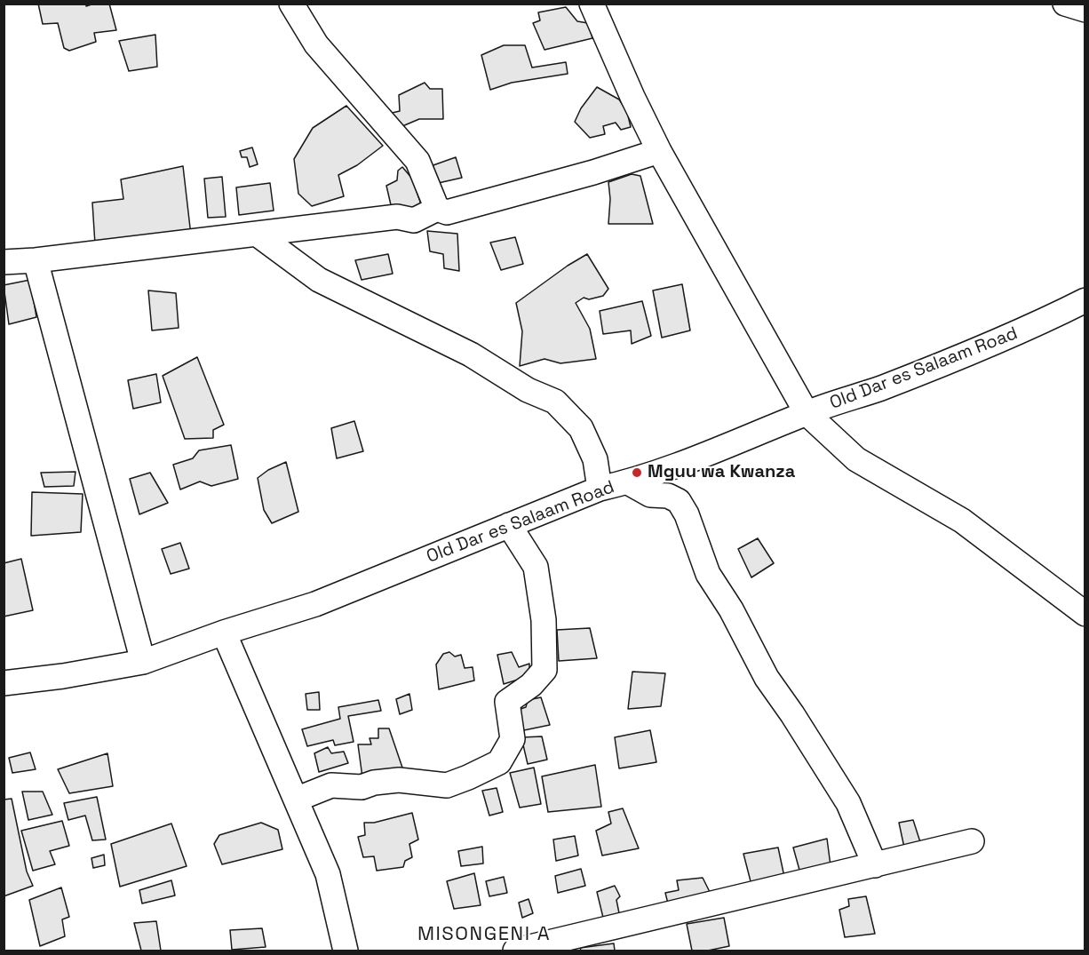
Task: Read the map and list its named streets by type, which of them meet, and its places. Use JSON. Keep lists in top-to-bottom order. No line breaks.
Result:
{"streets":{"street":["Old Dar es Salaam Road"]},"districts":["MISONGENI A"],"places":["Mguu wa Kwanza"]}
